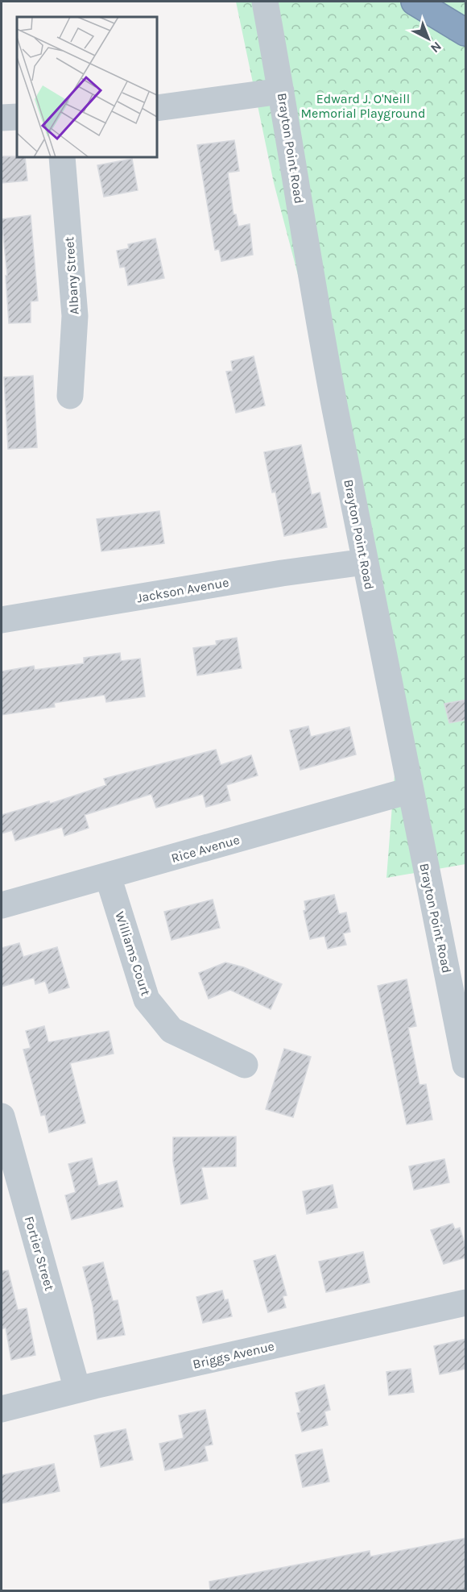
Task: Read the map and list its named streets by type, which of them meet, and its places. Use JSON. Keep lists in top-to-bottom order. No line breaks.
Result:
{"streets":{"street":["Brayton Point Road","Albany Street","Jackson Avenue","Rice Avenue","Williams Court","Fortier Street","Briggs Avenue"]},"crossings":[["Brayton Point Road","Jackson Avenue"],["Brayton Point Road","Rice Avenue"],["Rice Avenue","Williams Court"],["Fortier Street","Briggs Avenue"]],"parks":["Edward J. O'Neill Memorial Playground"],"north":"bottom right"}
